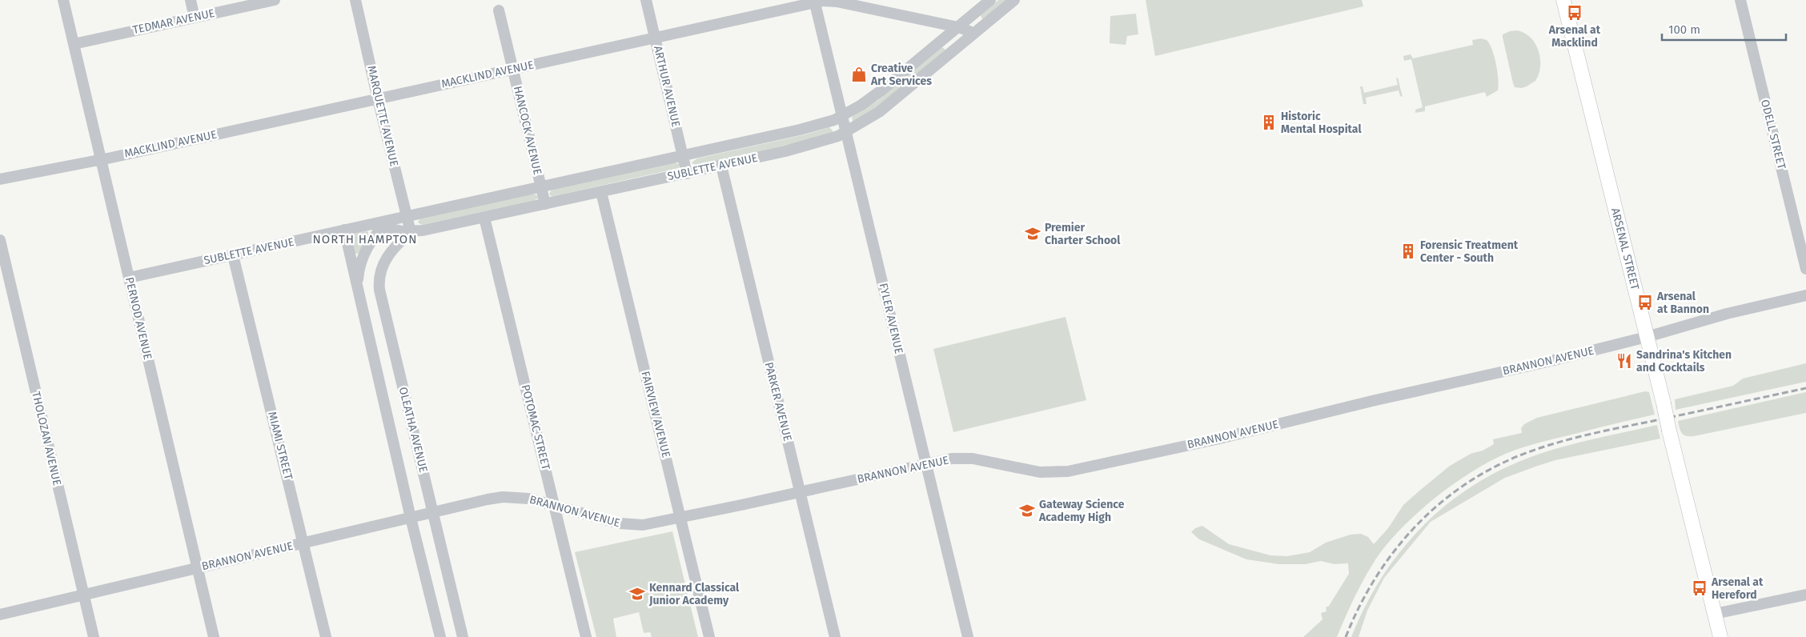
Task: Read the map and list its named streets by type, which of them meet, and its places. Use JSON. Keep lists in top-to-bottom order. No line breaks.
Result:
{"streets":{"main road":["ARSENAL STREET"],"street":["TEDMAR AVENUE","MACKLIND AVENUE","ARTHUR AVENUE","MARQUETTE AVENUE","HANCOCK AVENUE","ODELL STREET","SUBLETTE AVENUE","PERNOD AVENUE","FYLER AVENUE","BRANNON AVENUE","PARKER AVENUE","FAIRVIEW AVENUE","POTOMAC STREET","OLEATHA AVENUE","THOLOZAN AVENUE","MIAMI STREET"]},"crossings":[["TEDMAR AVENUE","PERNOD AVENUE"],["MACKLIND AVENUE","ARTHUR AVENUE"],["MACKLIND AVENUE","MARQUETTE AVENUE"],["MACKLIND AVENUE","HANCOCK AVENUE"],["MACKLIND AVENUE","SUBLETTE AVENUE"],["MACKLIND AVENUE","PERNOD AVENUE"],["MACKLIND AVENUE","FYLER AVENUE"],["ARTHUR AVENUE","SUBLETTE AVENUE"],["MARQUETTE AVENUE","SUBLETTE AVENUE"],["MARQUETTE AVENUE","OLEATHA AVENUE"],["HANCOCK AVENUE","SUBLETTE AVENUE"],["SUBLETTE AVENUE","PERNOD AVENUE"],["SUBLETTE AVENUE","FYLER AVENUE"],["SUBLETTE AVENUE","PARKER AVENUE"],["SUBLETTE AVENUE","FAIRVIEW AVENUE"],["SUBLETTE AVENUE","POTOMAC STREET"],["SUBLETTE AVENUE","OLEATHA AVENUE"],["SUBLETTE AVENUE","MIAMI STREET"],["ARSENAL STREET","BRANNON AVENUE"],["PERNOD AVENUE","BRANNON AVENUE"],["FYLER AVENUE","BRANNON AVENUE"],["BRANNON AVENUE","PARKER AVENUE"],["BRANNON AVENUE","FAIRVIEW AVENUE"],["BRANNON AVENUE","POTOMAC STREET"],["BRANNON AVENUE","OLEATHA AVENUE"],["BRANNON AVENUE","THOLOZAN AVENUE"],["BRANNON AVENUE","MIAMI STREET"]],"districts":["NORTH HAMPTON"],"places":{"bus stop":["Arsenal at Macklind","Arsenal at Bannon","Arsenal at Hereford"],"shop":["Creative Art Services"],"building":["Historic Mental Hospital","Forensic Treatment Center - South"],"school or university":["Premier Charter School","Gateway Science Academy High","Kennard Classical Junior Academy"],"restaurant":["Sandrina's Kitchen and Cocktails"]},"scale_bar":"100 m"}
